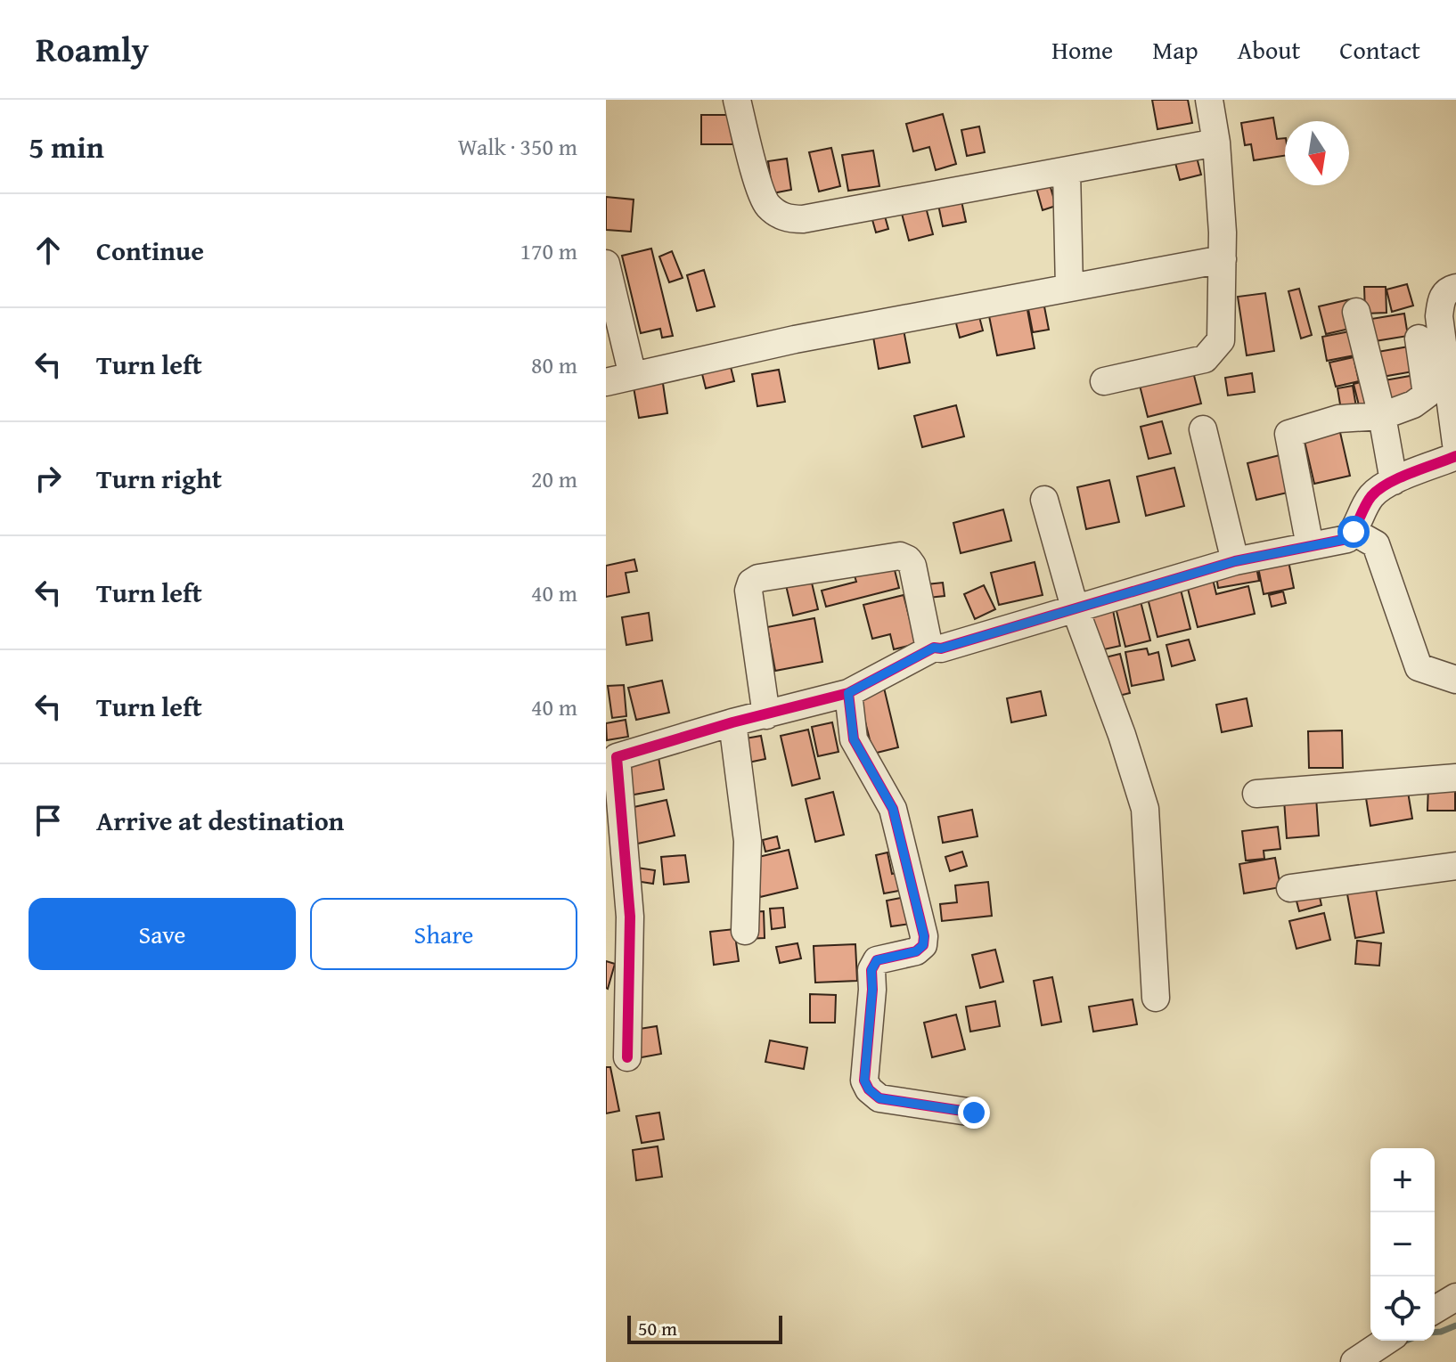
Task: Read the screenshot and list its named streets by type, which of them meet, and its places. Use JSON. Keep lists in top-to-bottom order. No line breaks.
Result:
{"scale_bar":"50 m","north":"bottom","page":{"header":"Roamly","nav":["Home","Map","About","Contact"],"heading":["5 min","Walk · 350 m"],"list":[["Continue","170 m"],["Turn left","80 m"],["Turn right","20 m"],["Turn left","40 m"],["Turn left","40 m"],"Arrive at destination"],"buttons":["Save","Share"],"map_buttons":["+","−"],"scale":"50 m"}}
